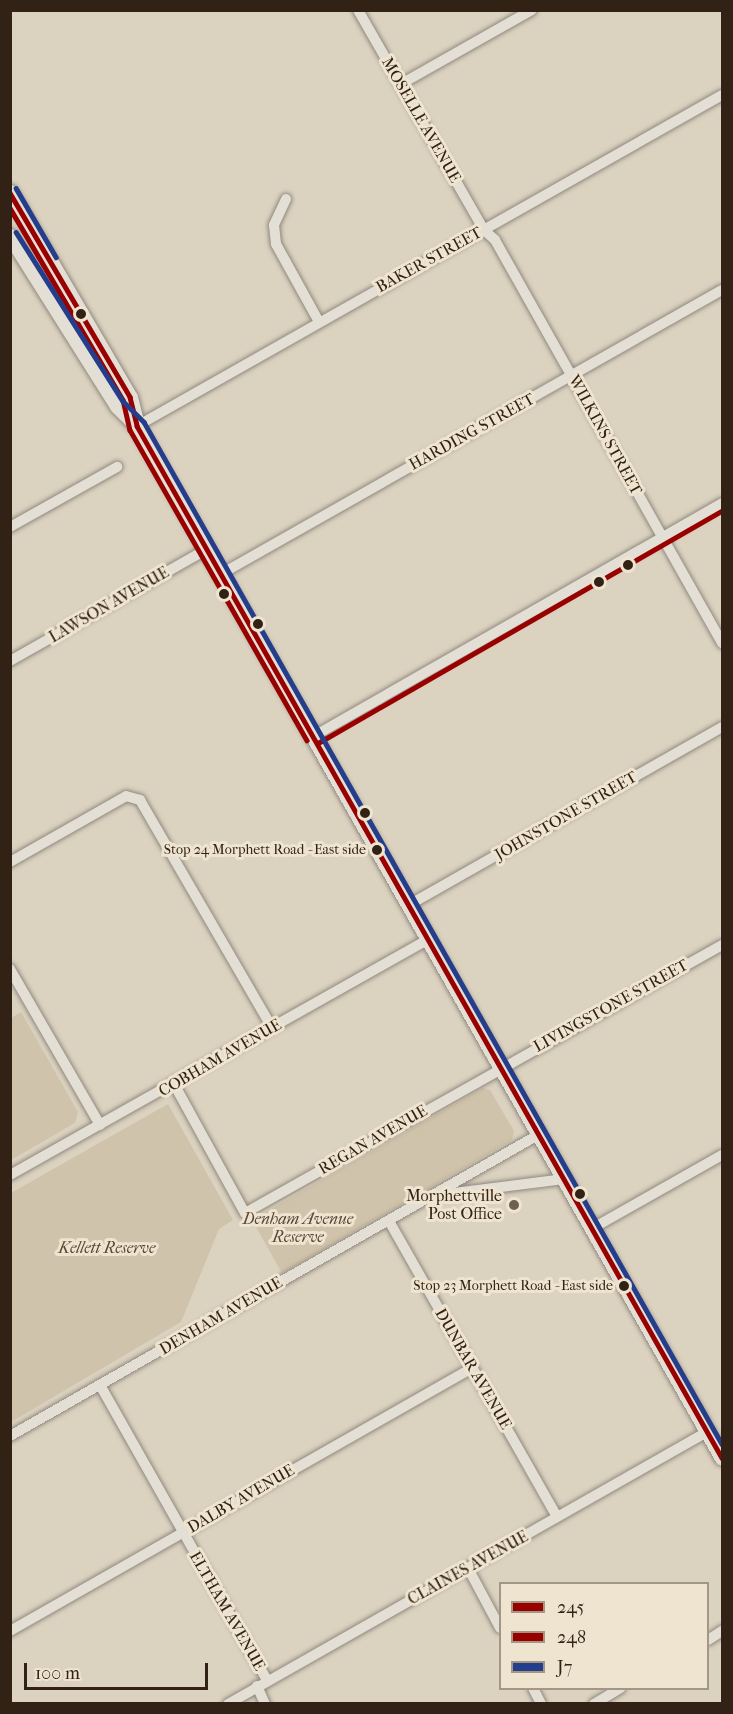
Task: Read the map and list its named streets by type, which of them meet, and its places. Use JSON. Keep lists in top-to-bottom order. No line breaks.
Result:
{"streets":{"street":["MOSELLE AVENUE","BAKER STREET","HARDING STREET","WILKINS STREET","LAWSON AVENUE","JOHNSTONE STREET","LIVINGSTONE STREET","COBHAM AVENUE","REGAN AVENUE","DENHAM AVENUE","DUNBAR AVENUE","DALBY AVENUE","CLAINES AVENUE","ELTHAM AVENUE"]},"crossings":[["MOSELLE AVENUE","BAKER STREET"],["MOSELLE AVENUE","WILKINS STREET"],["BAKER STREET","WILKINS STREET"],["HARDING STREET","WILKINS STREET"],["LIVINGSTONE STREET","REGAN AVENUE"],["COBHAM AVENUE","REGAN AVENUE"],["DENHAM AVENUE","DUNBAR AVENUE"],["DENHAM AVENUE","ELTHAM AVENUE"],["DUNBAR AVENUE","DALBY AVENUE"],["DUNBAR AVENUE","CLAINES AVENUE"],["DALBY AVENUE","ELTHAM AVENUE"],["CLAINES AVENUE","ELTHAM AVENUE"]],"parks":["Denham Avenue Reserve","Kellett Reserve"],"places":["Stop 24 Morphett Road - East side","Morphettville Post Office","Stop 23 Morphett Road - East side"],"lines":["transit line J7","transit line 245","transit line 248"],"legend":["245","248","J7"],"scale_bar":"100 m"}
